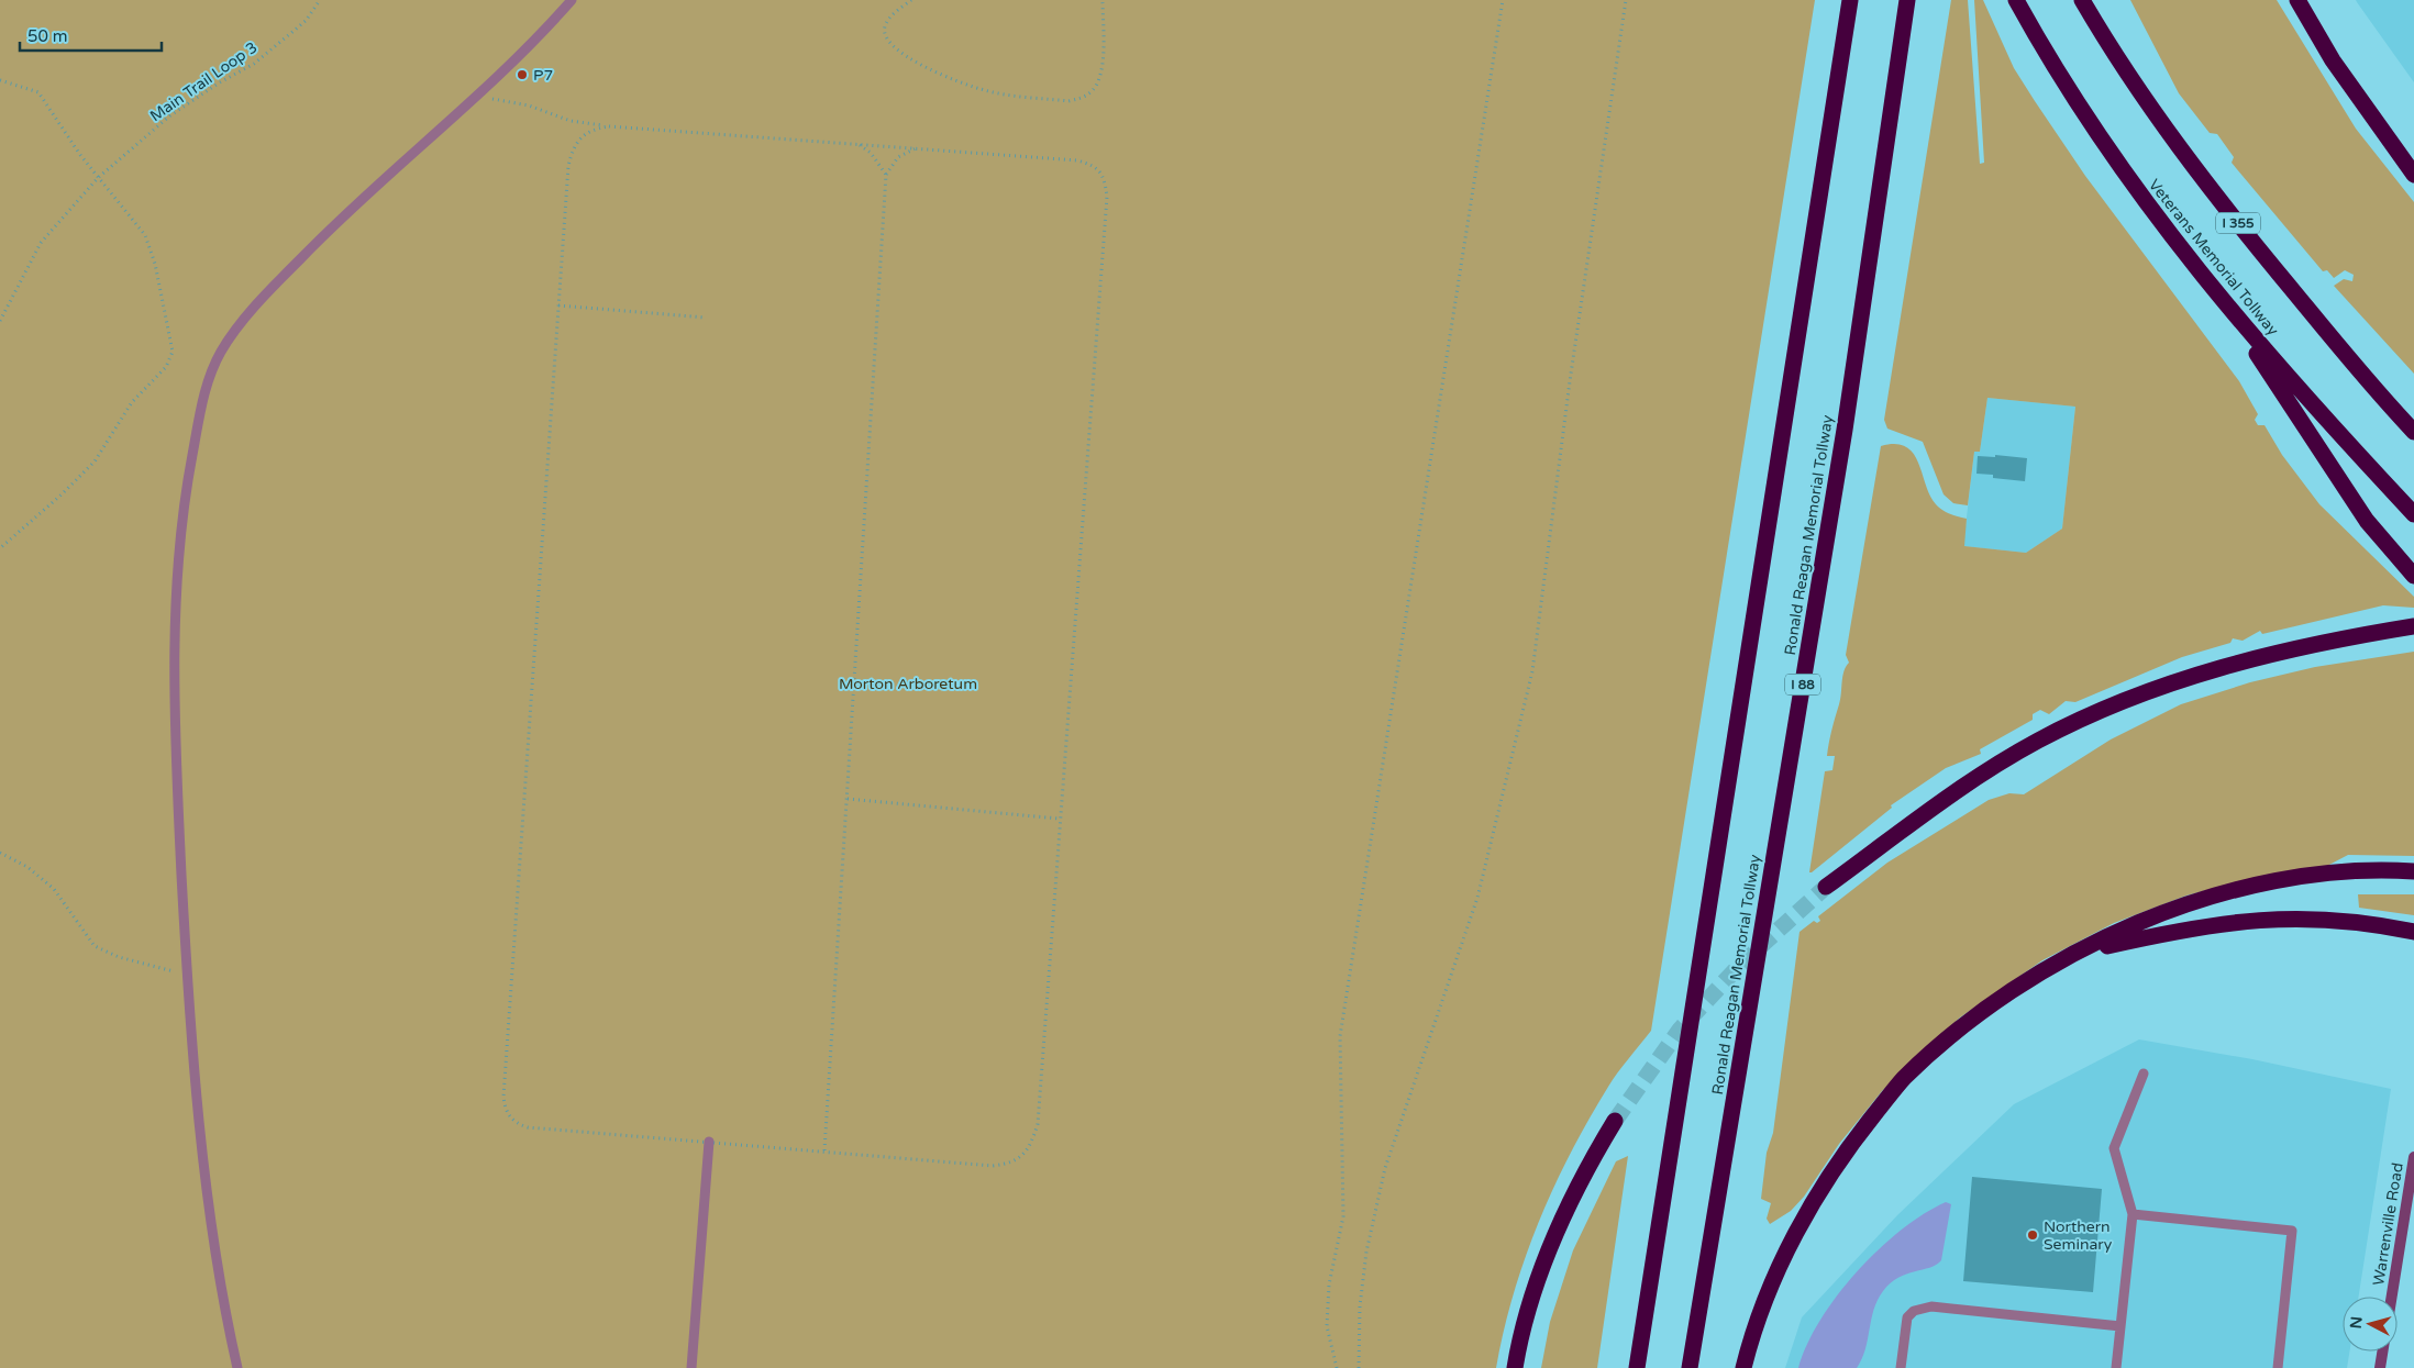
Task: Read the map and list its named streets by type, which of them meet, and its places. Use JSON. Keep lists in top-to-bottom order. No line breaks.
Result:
{"streets":{"highway":["I 355","Veterans Memorial Tollway","Ronald Reagan Memorial Tollway","I 88"],"main road":["Warrenville Road"],"path":["Main Trail Loop 3"]},"parks":["Morton Arboretum"],"places":["P7","Northern Seminary"],"scale_bar":"50 m","north":"left"}
